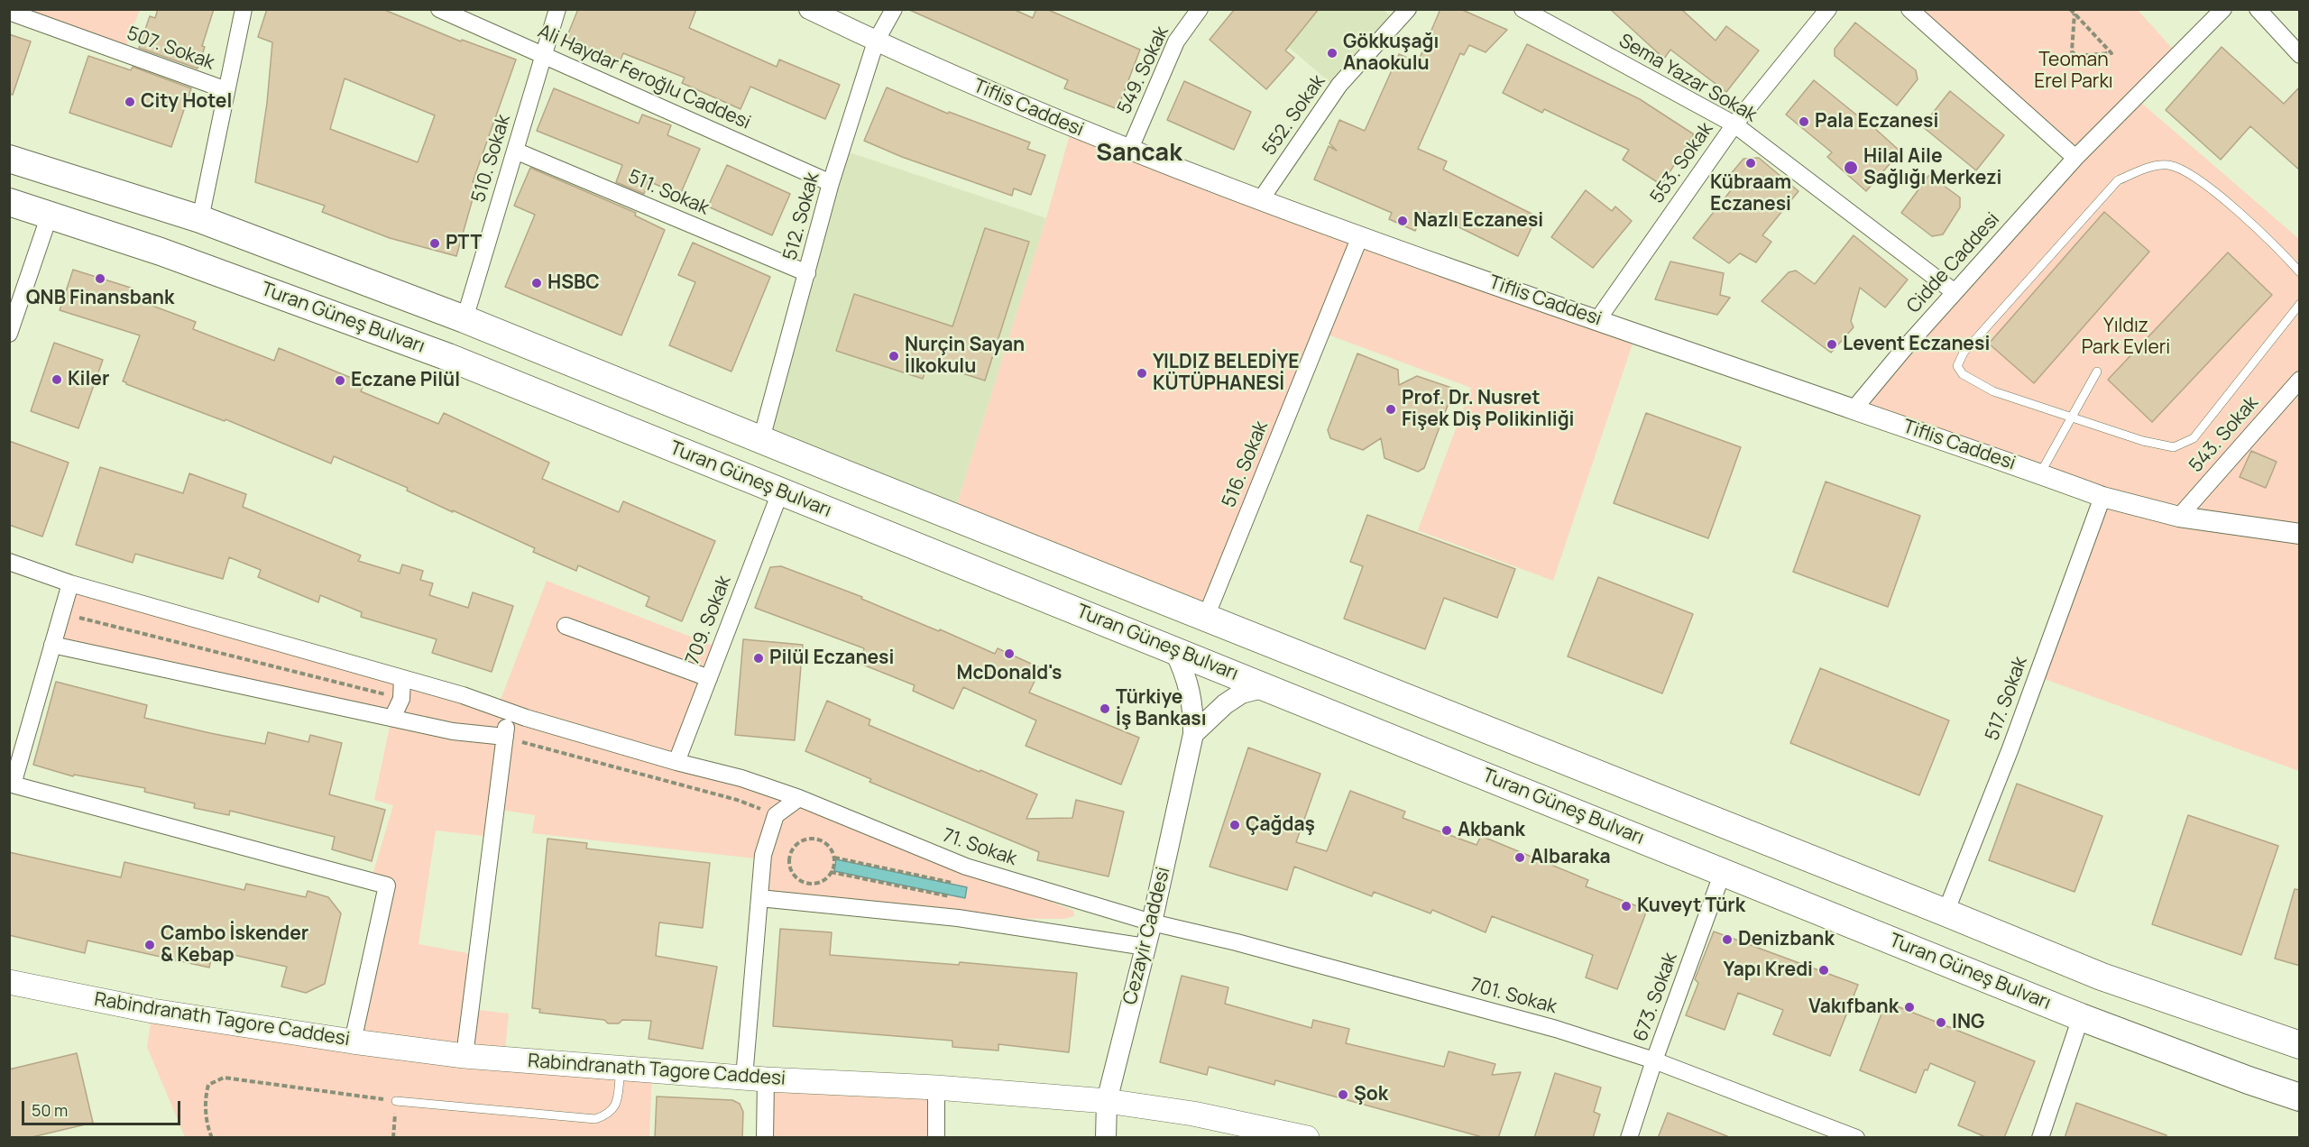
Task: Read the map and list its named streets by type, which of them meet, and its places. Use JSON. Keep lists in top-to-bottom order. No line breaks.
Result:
{"streets":{"main road":["Turan Güneş Bulvarı","Rabindranath Tagore Caddesi"],"street":["507. Sokak","549. Sokak","Ali Haydar Feroğlu Caddesi","Sema Yazar Sokak","Tiflis Caddesi","552. Sokak","510. Sokak","553. Sokak","511. Sokak","512. Sokak","Cidde Caddesi","543. Sokak","516. Sokak","709. Sokak","517. Sokak","71. Sokak","Cezayir Caddesi","701. Sokak","673. Sokak"]},"crossings":[["549. Sokak","Tiflis Caddesi"],["Ali Haydar Feroğlu Caddesi","510. Sokak"],["Ali Haydar Feroğlu Caddesi","512. Sokak"],["Sema Yazar Sokak","553. Sokak"],["Sema Yazar Sokak","Cidde Caddesi"],["Tiflis Caddesi","552. Sokak"],["Tiflis Caddesi","553. Sokak"],["Tiflis Caddesi","512. Sokak"],["Tiflis Caddesi","Cidde Caddesi"],["Tiflis Caddesi","543. Sokak"],["Tiflis Caddesi","516. Sokak"],["Tiflis Caddesi","517. Sokak"],["510. Sokak","511. Sokak"],["511. Sokak","512. Sokak"],["Turan Güneş Bulvarı","709. Sokak"],["Turan Güneş Bulvarı","Cezayir Caddesi"],["Turan Güneş Bulvarı","673. Sokak"],["709. Sokak","71. Sokak"],["71. Sokak","Cezayir Caddesi"],["71. Sokak","701. Sokak"],["Cezayir Caddesi","701. Sokak"],["Cezayir Caddesi","Rabindranath Tagore Caddesi"],["701. Sokak","673. Sokak"]],"districts":["Sancak"],"parks":["Teoman Erel Parkı","Yıldız Park Evleri"],"places":["Gökkuşağı Anaokulu","City Hotel","Pala Eczanesi","Kübraam Eczanesi","Hilal Aile Sağlığı Merkezi","Nazlı Eczanesi","PTT","QNB Finansbank","HSBC","Levent Eczanesi","Nurçin Sayan İlkokulu","YILDIZ BELEDİYE KÜTÜPHANESİ","Kiler","Eczane Pilül","Prof. Dr. Nusret Fişek Diş Polikinliği","McDonald's","Pilül Eczanesi","Türkiye İş Bankası","Çağdaş","Akbank","Albaraka","Kuveyt Türk","Denizbank","Cambo İskender & Kebap","Yapı Kredi","Vakıfbank","ING","Şok"],"scale_bar":"50 m"}
